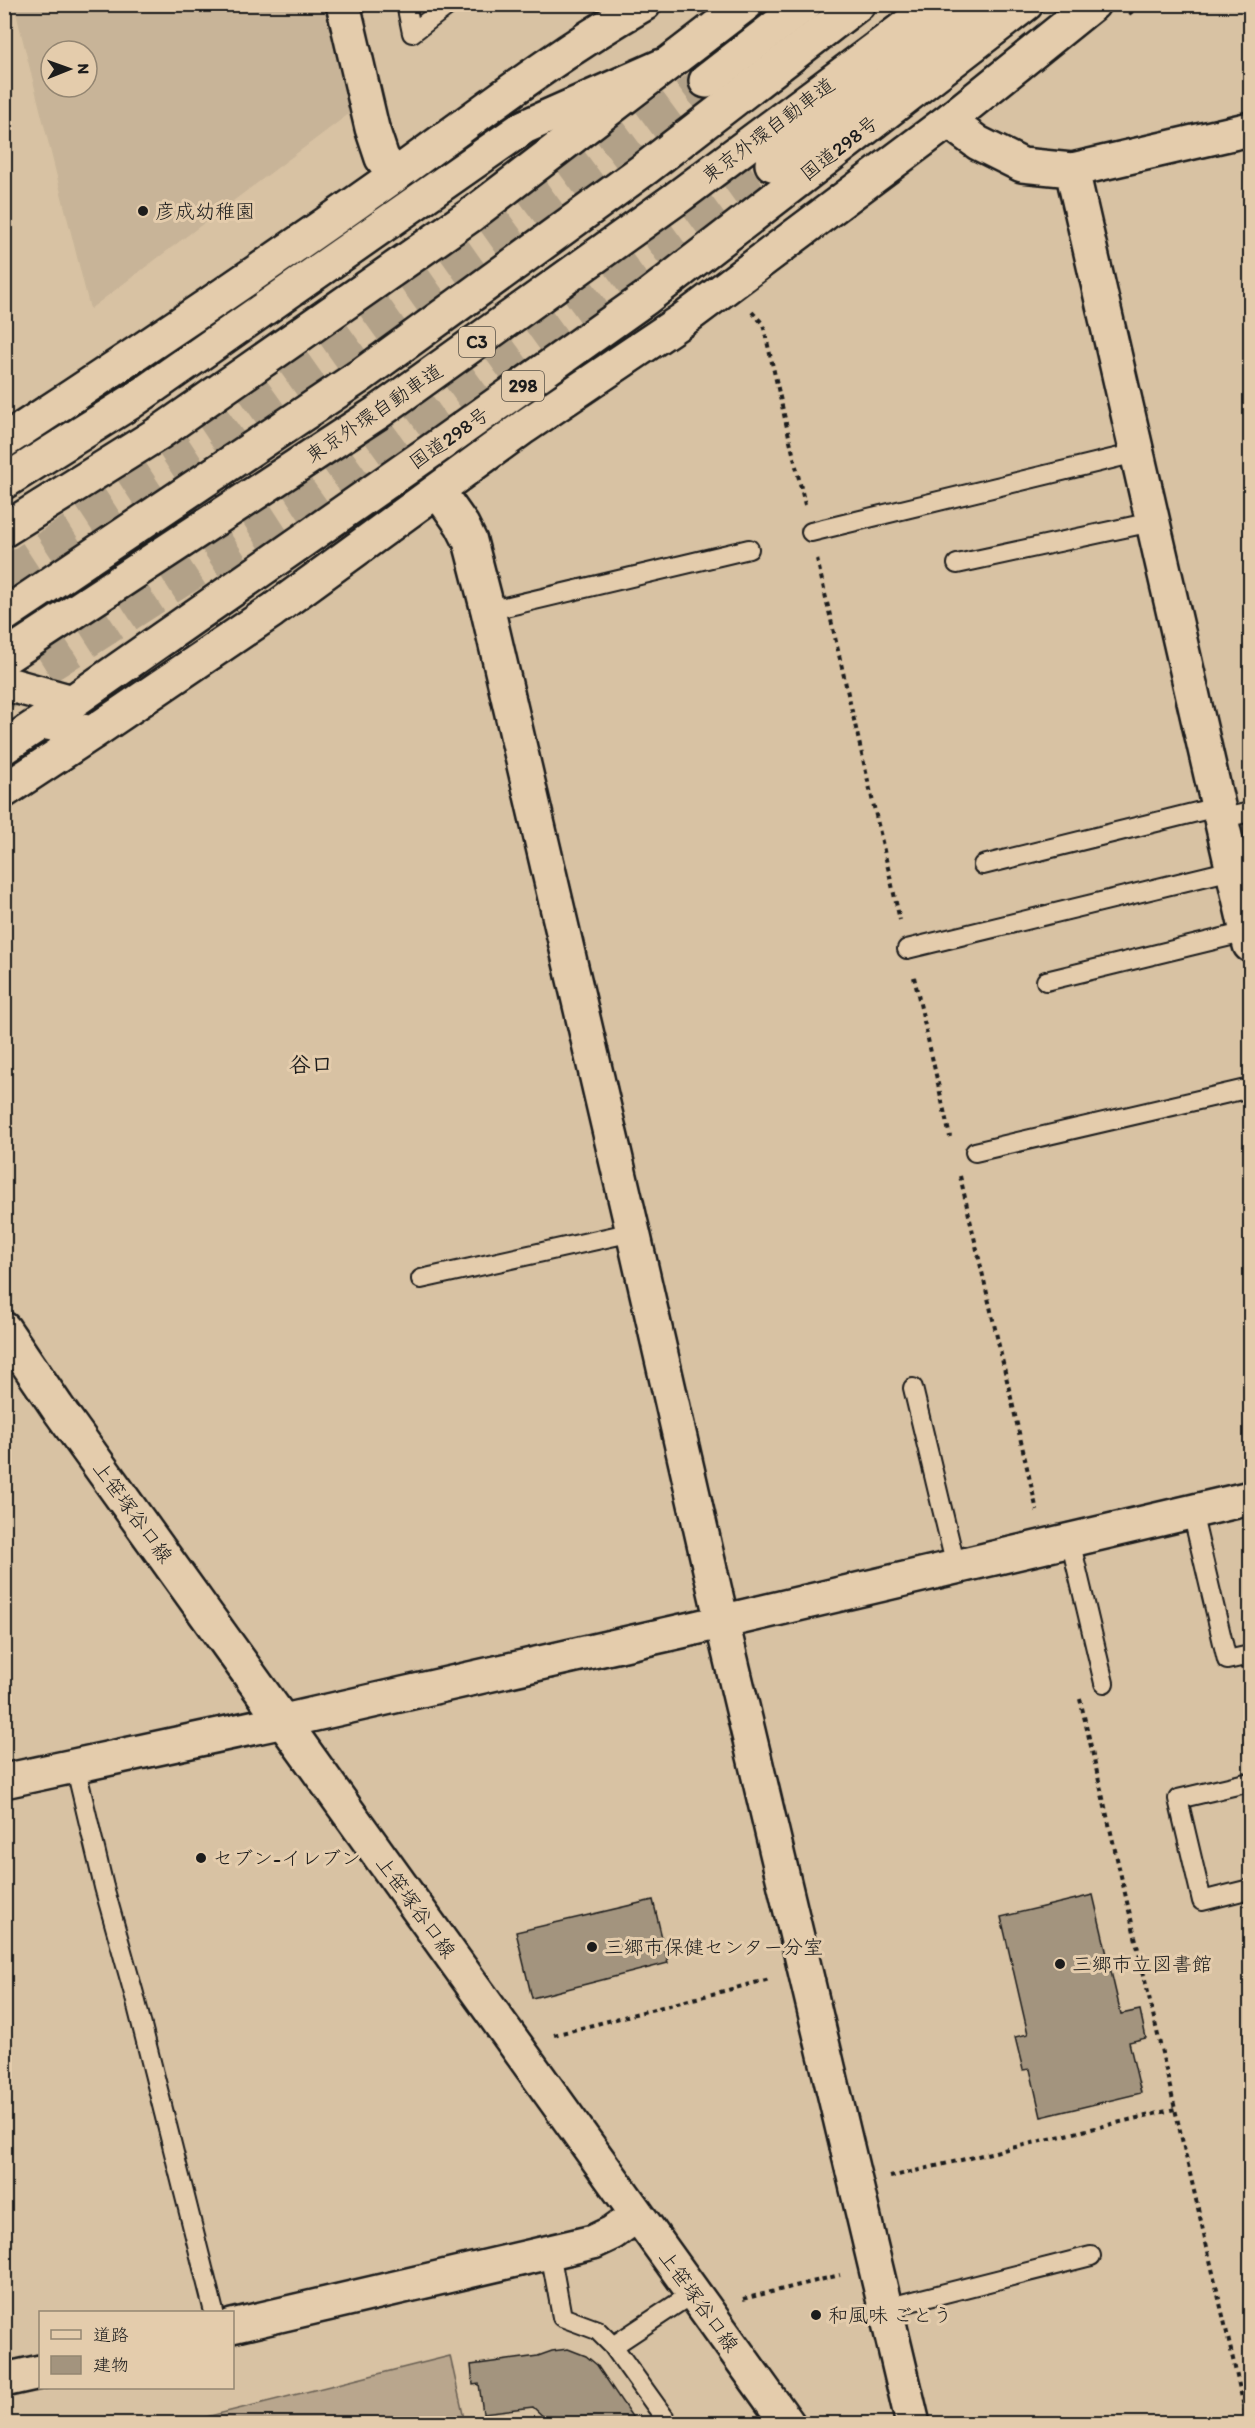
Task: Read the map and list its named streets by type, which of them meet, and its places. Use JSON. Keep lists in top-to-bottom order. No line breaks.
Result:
{"streets":{"main road":["東京外環自動車道","国道298号","C3","298","上笹塚谷口線"]},"districts":["谷口"],"places":["彦成幼稚園","セブン-イレブン","三郷市保健センター分室","三郷市立図書館","和風味 ごとう"],"legend":["道路","建物"],"north":"right"}
